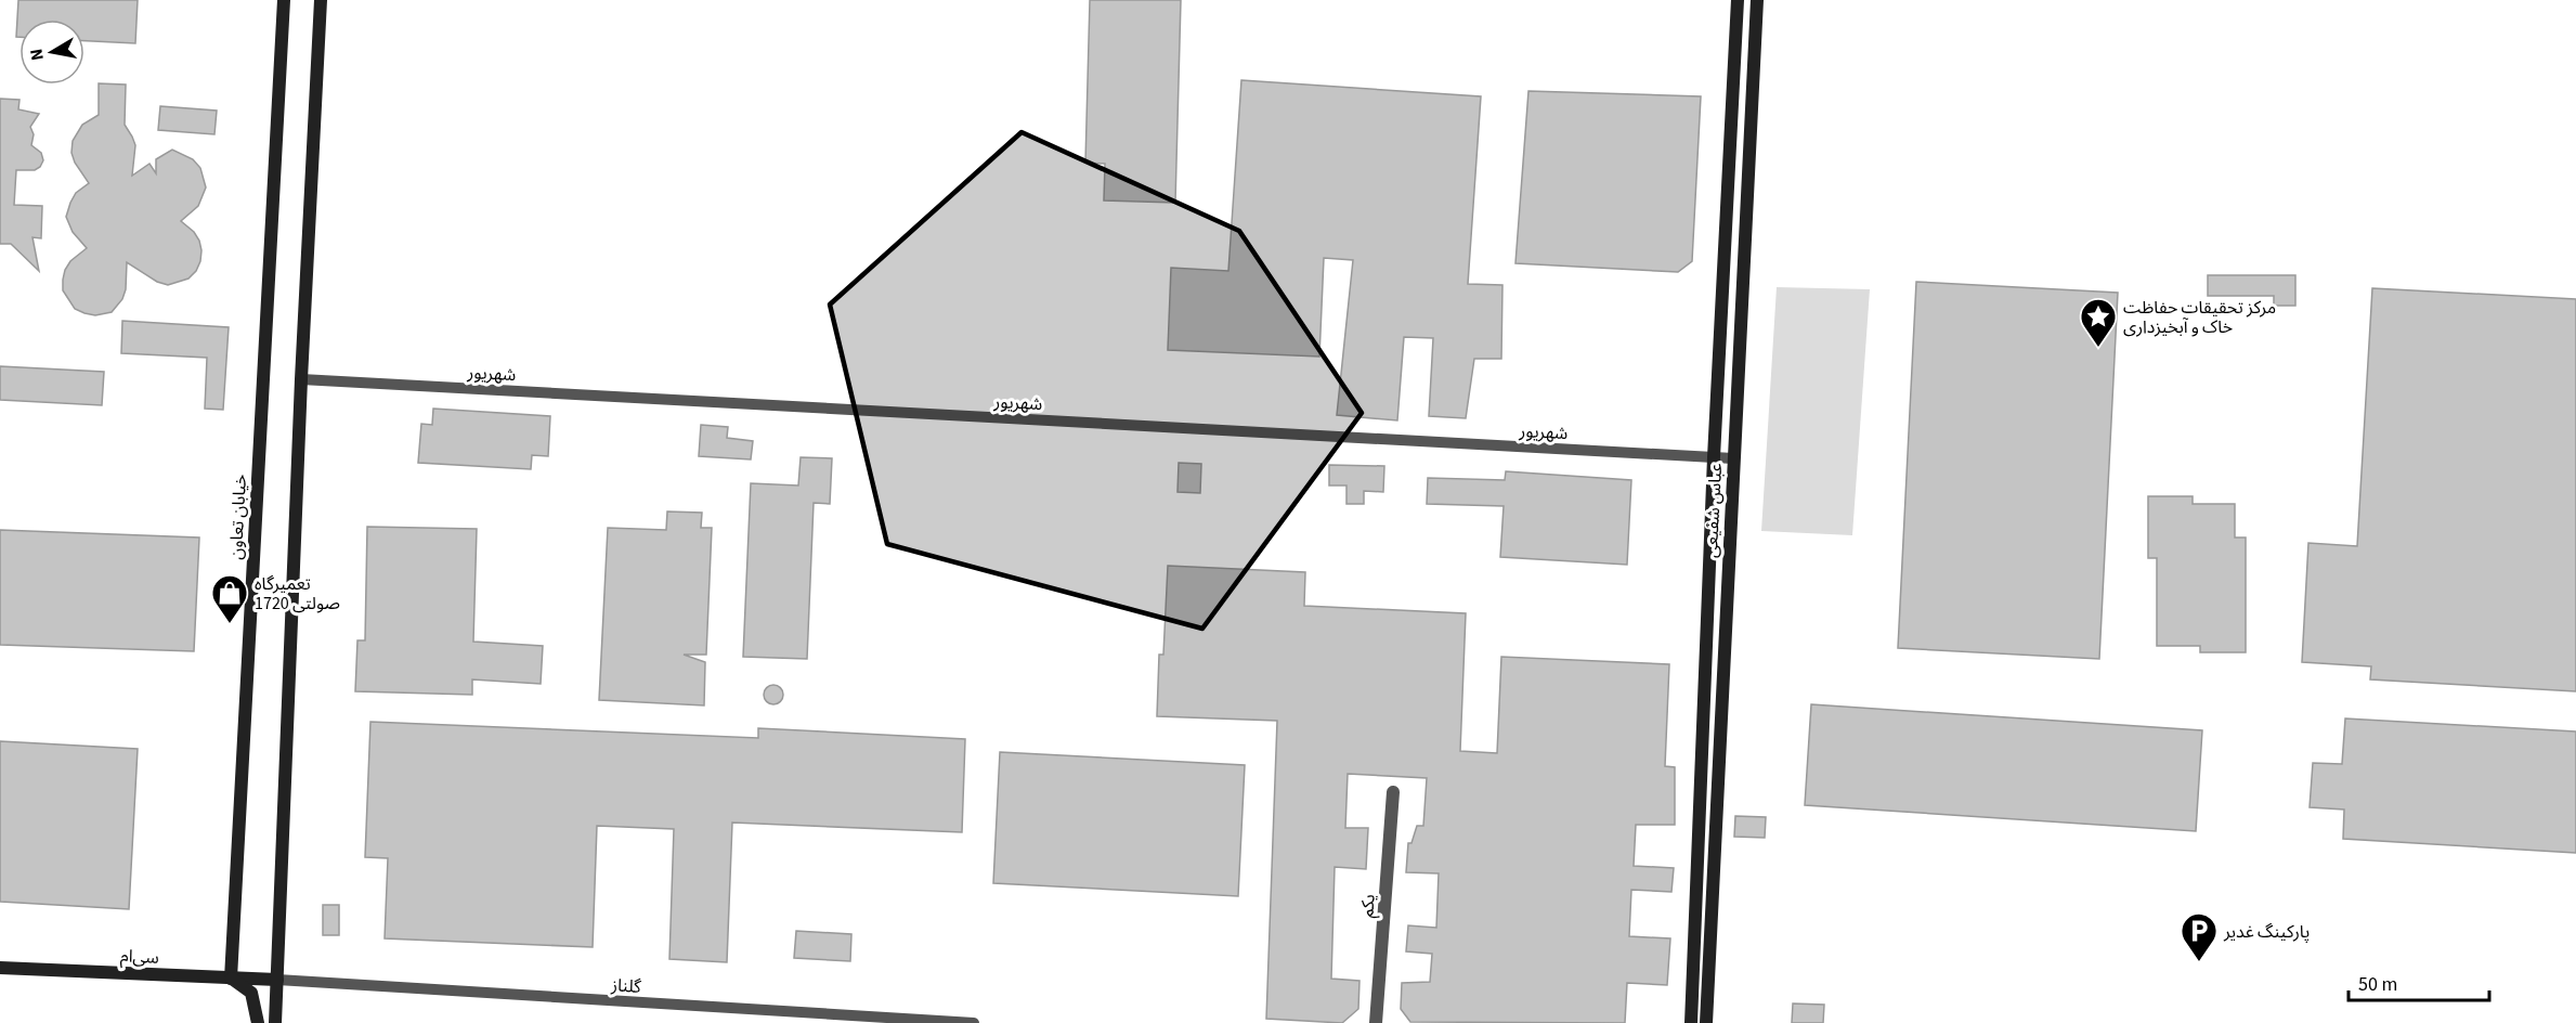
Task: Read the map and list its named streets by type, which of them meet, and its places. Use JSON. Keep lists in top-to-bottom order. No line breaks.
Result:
{"streets":{"street":["عباس شفیعی","خیابان تعاون","یکم","سی‌ام"],"lane":["شهریور","گلناز"]},"crossings":[["شهریور","عباس شفیعی"],["خیابان تعاون","سی‌ام"],["سی‌ام","گلناز"]],"places":{"place":["مرکز تحقیقات حفاظت خاک و آبخیزداری"],"shop":["تعمیرگاه 1720 صولتی"],"parking":["پارکینگ غدیر"]},"scale_bar":"50 m","north":"left"}
